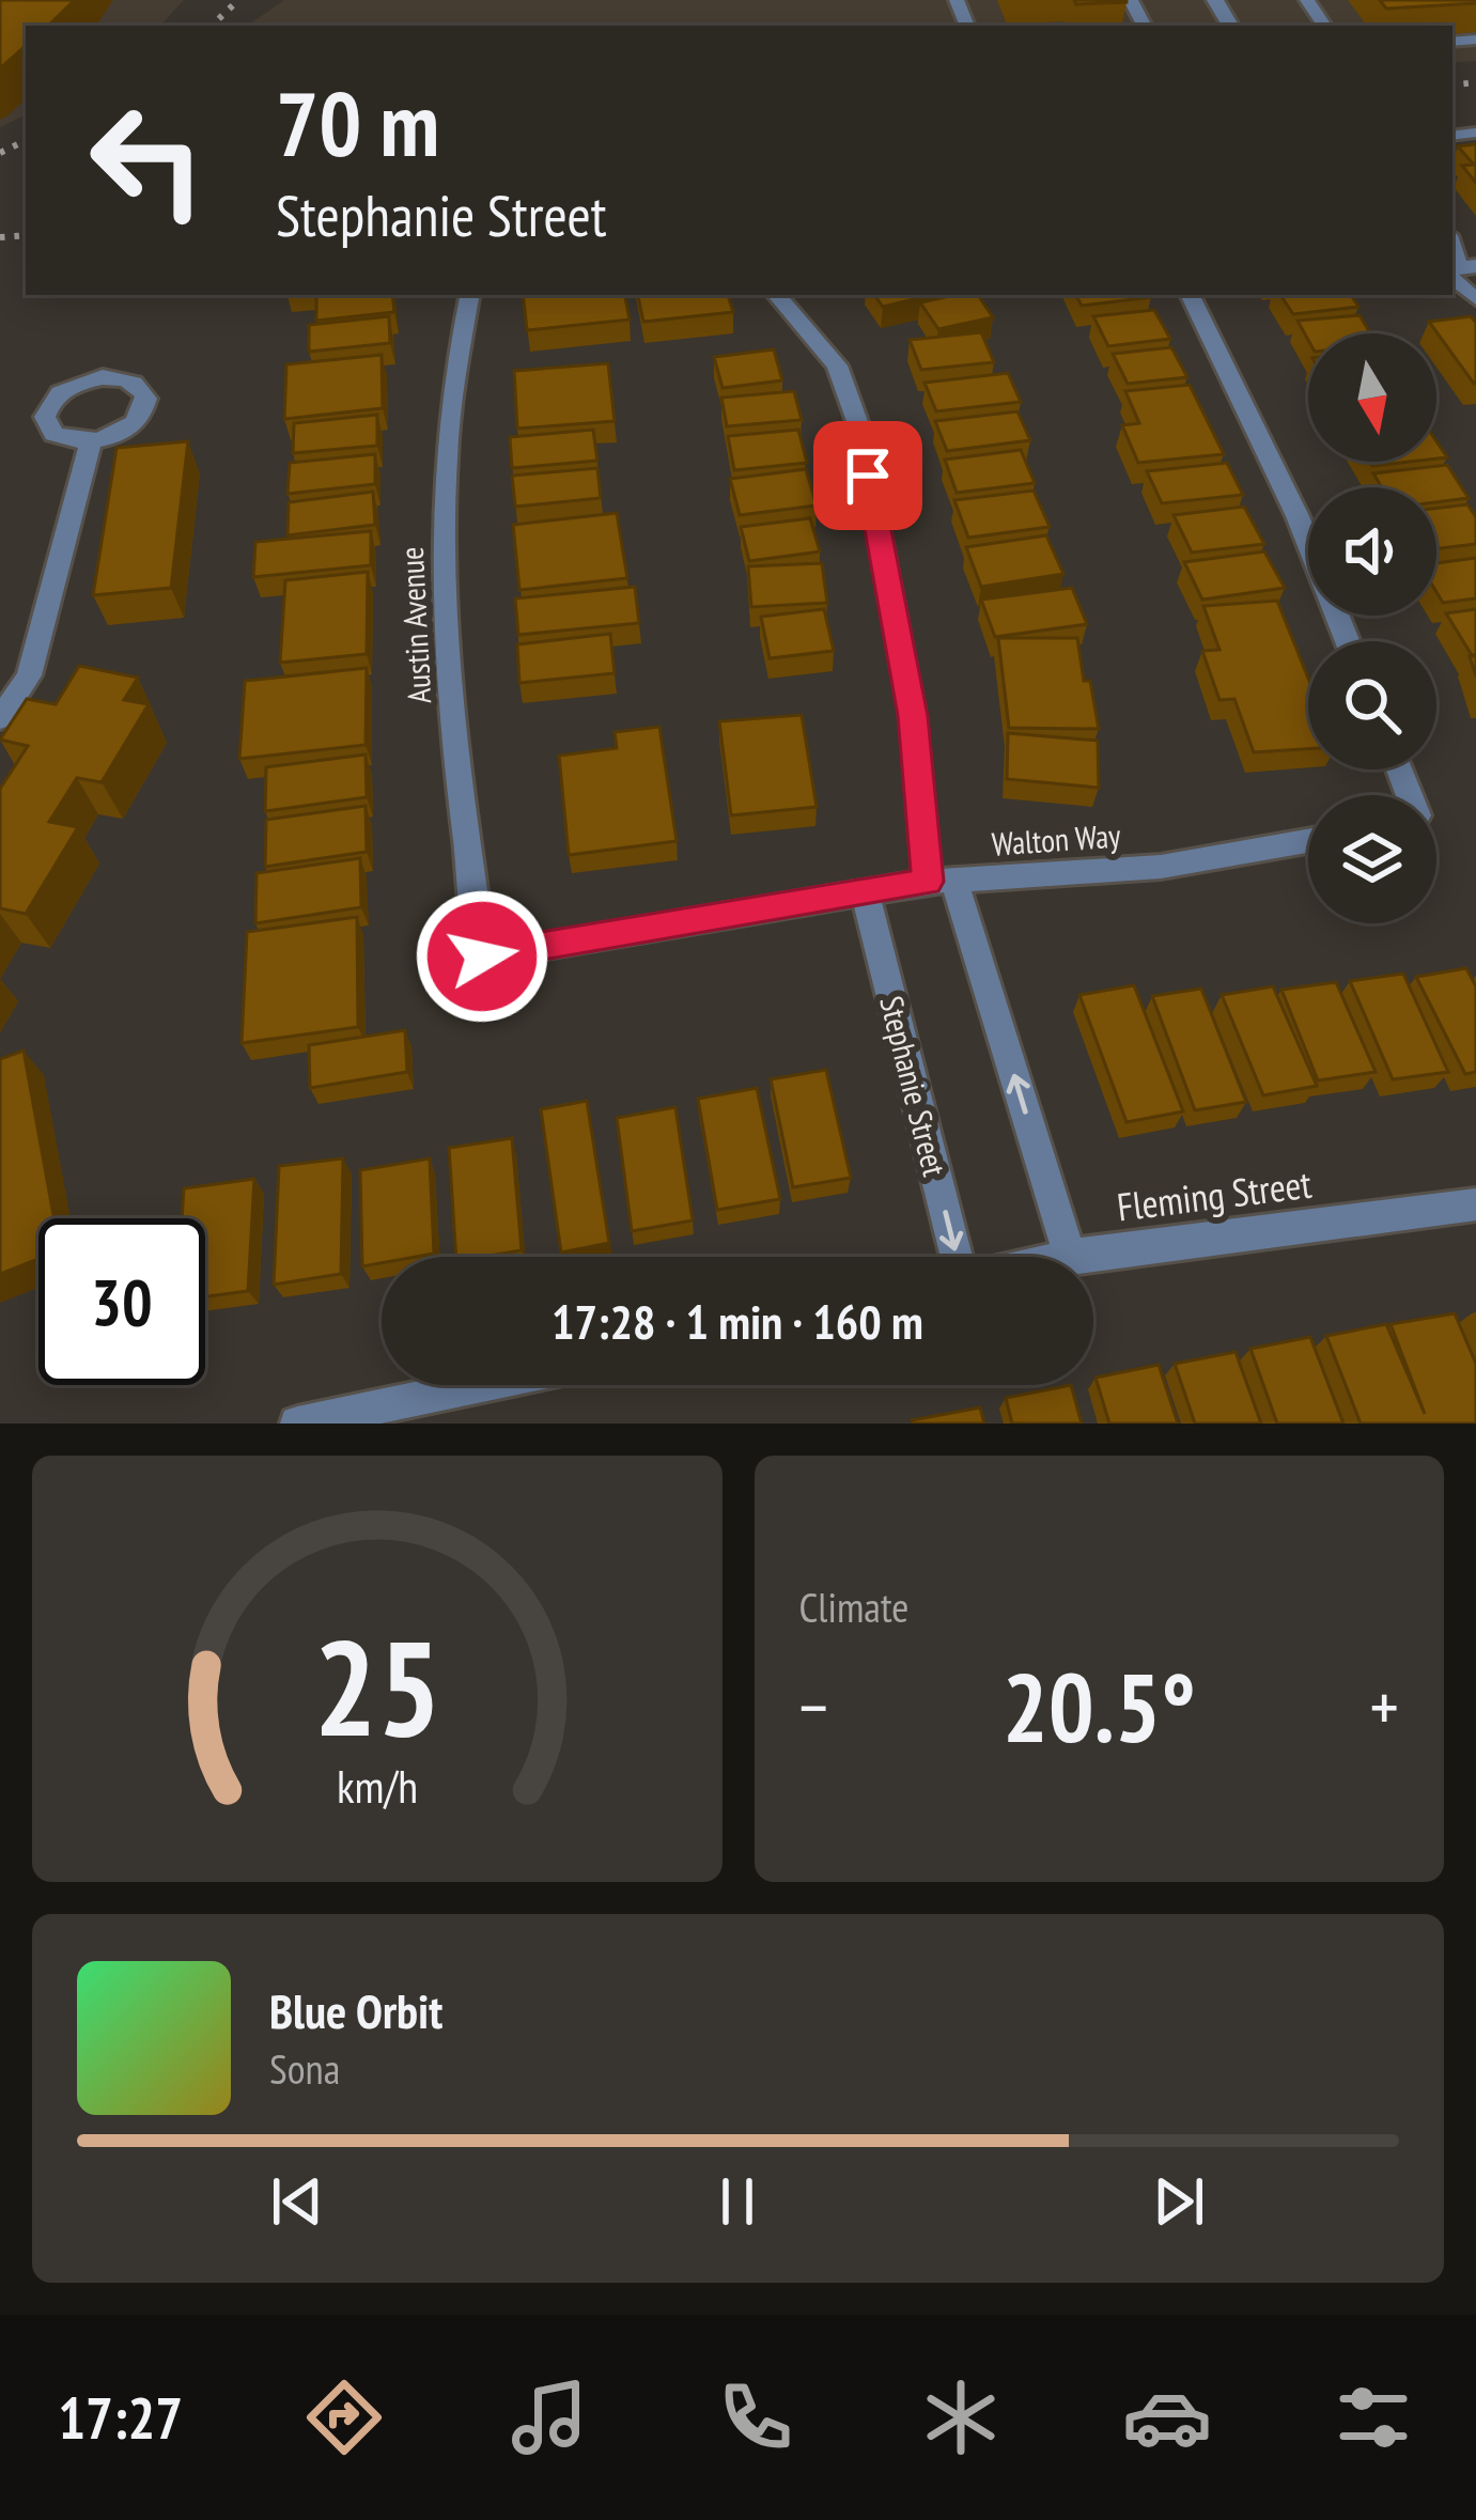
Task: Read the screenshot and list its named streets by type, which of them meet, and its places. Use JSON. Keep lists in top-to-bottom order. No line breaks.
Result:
{"streets":{"street":["Austin Avenue","Walton Way","Stephanie Street","Fleming Street"]},"crossings":[["Austin Avenue","Walton Way"],["Walton Way","Stephanie Street"]],"north":"bottom","page":{"turn":["70 m","Stephanie Street"],"limit":"30","trip":"17:28 · 1 min · 160 m","tile":"Climate","heat":["−","20.5°","+"],"song":["Blue Orbit","Sona"],"tabs":"17:27","gauge":["25","km/h"]}}
